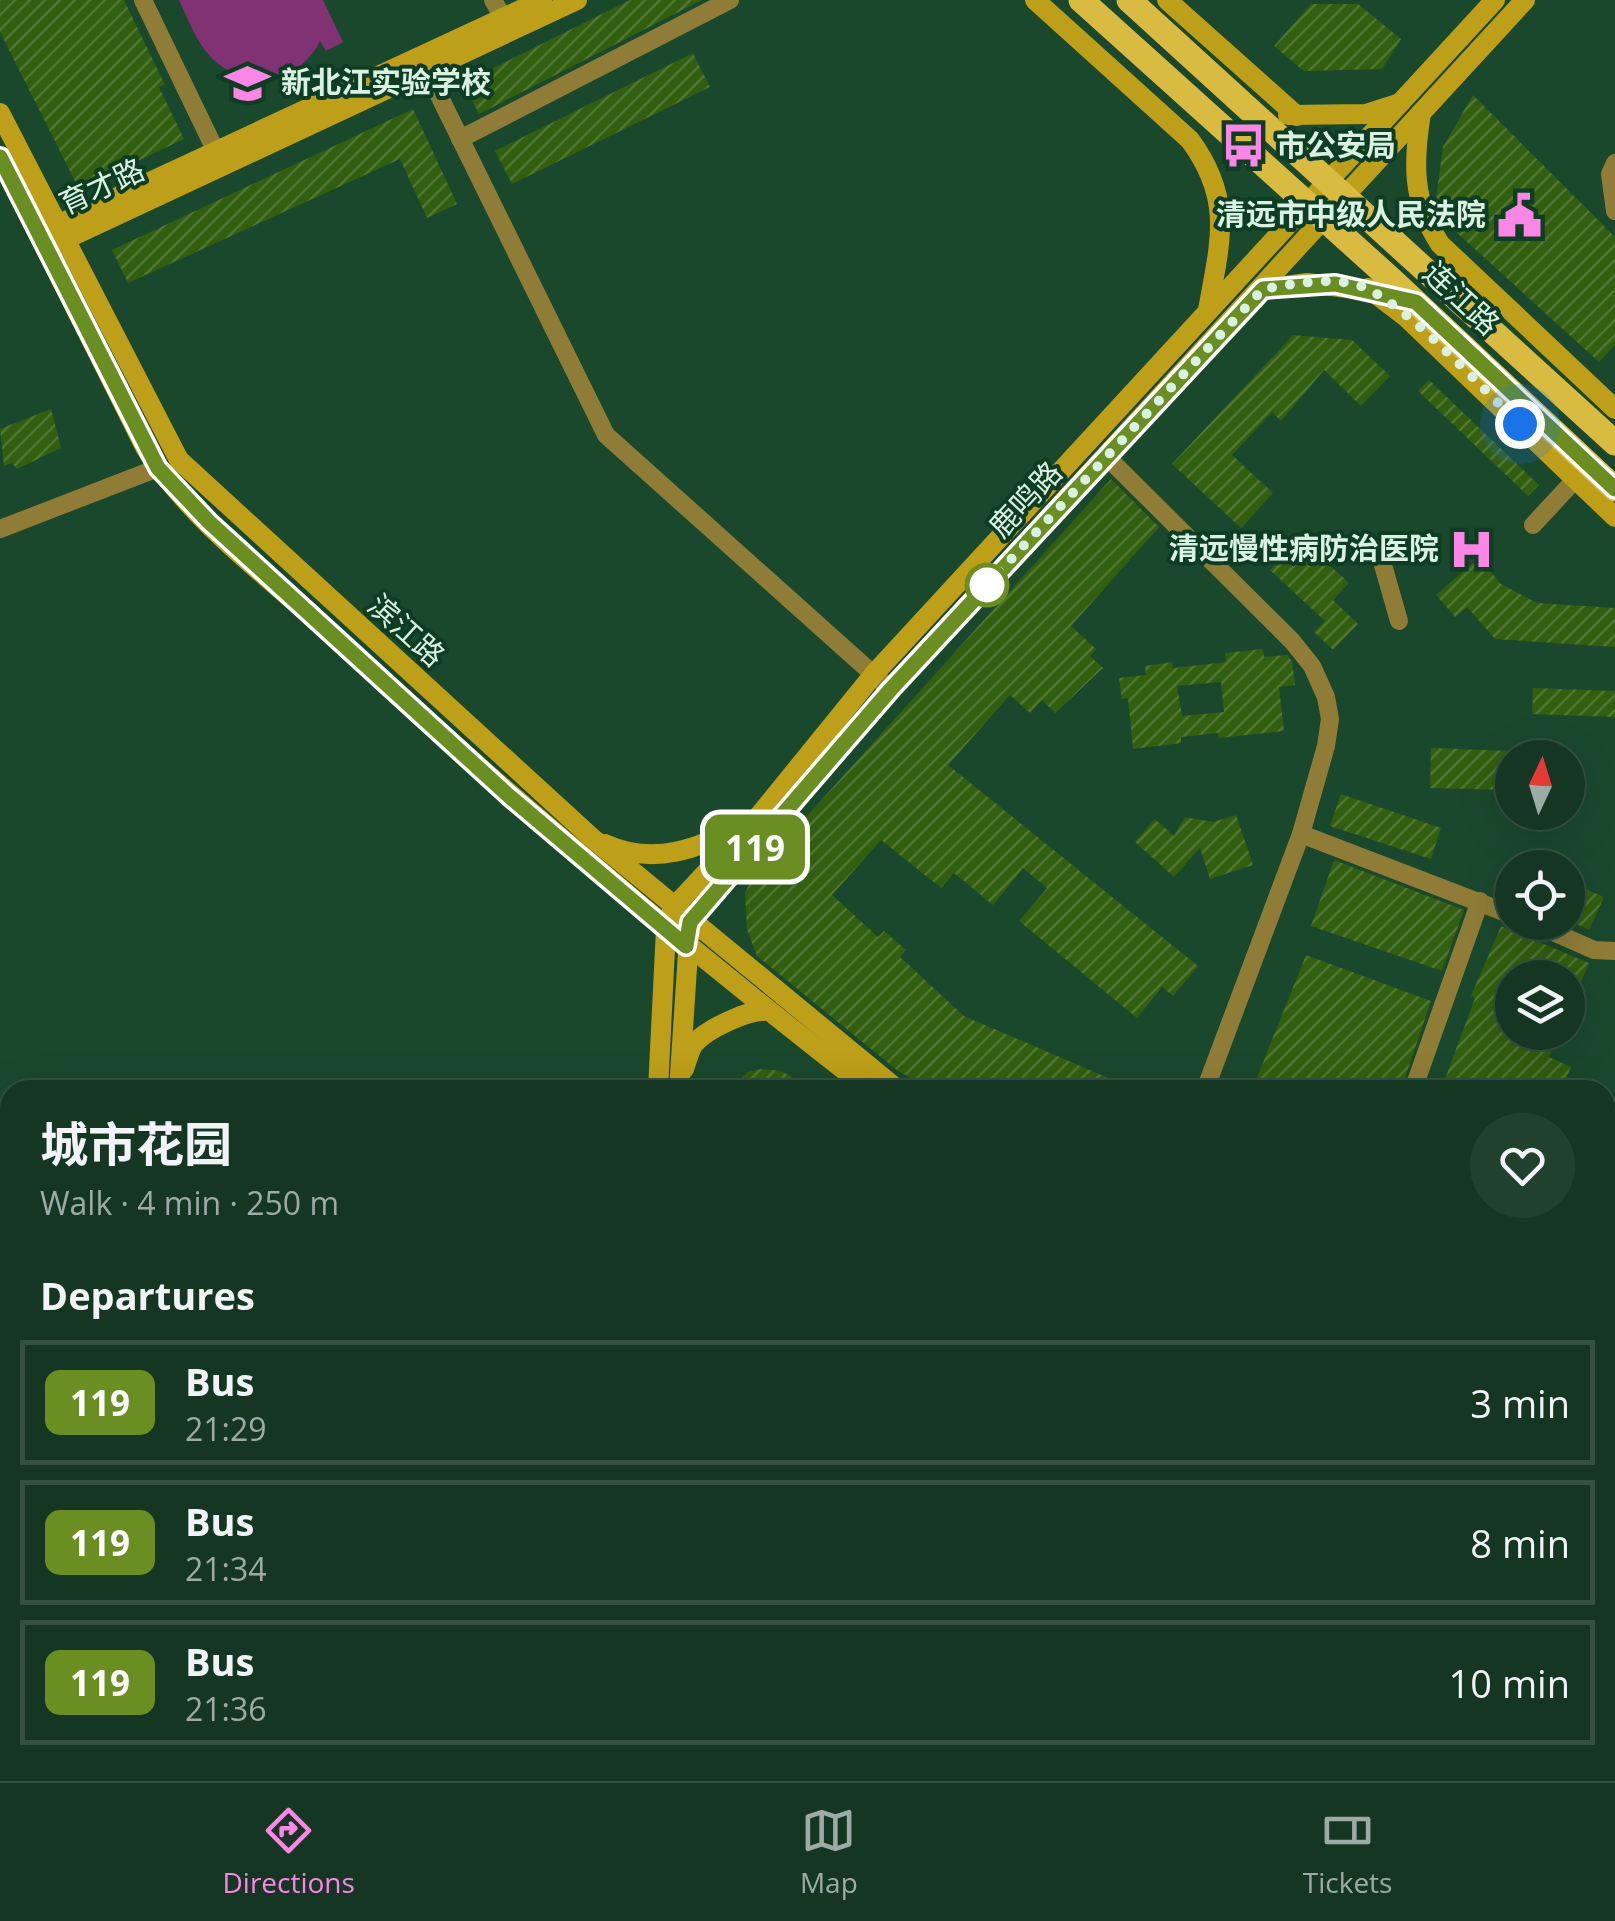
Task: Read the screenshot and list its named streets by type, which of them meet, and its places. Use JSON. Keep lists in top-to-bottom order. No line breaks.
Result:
{"streets":{"main road":["连江路"],"street":["育才路","鹿鸣路","滨江路"]},"crossings":[["育才路","滨江路"],["连江路","鹿鸣路"],["鹿鸣路","滨江路"]],"places":{"school or university":["新北江实验学校"],"bus stop":["市公安局"],"public building":["清远市中级人民法院"],"hospital":["清远慢性病防治医院"]},"lines":["bus line 119"],"north":"top","page":{"on_map":"119","heading":[["城市花园","Walk · 4 min · 250 m"],"Departures"],"list":[{"mark":"119","name":"Bus","note":"21:29","value":"3 min"},{"mark":"119","name":"Bus","note":"21:34","value":"8 min"},{"mark":"119","name":"Bus","note":"21:36","value":"10 min"}],"tabs":["Directions","Map","Tickets"]}}
